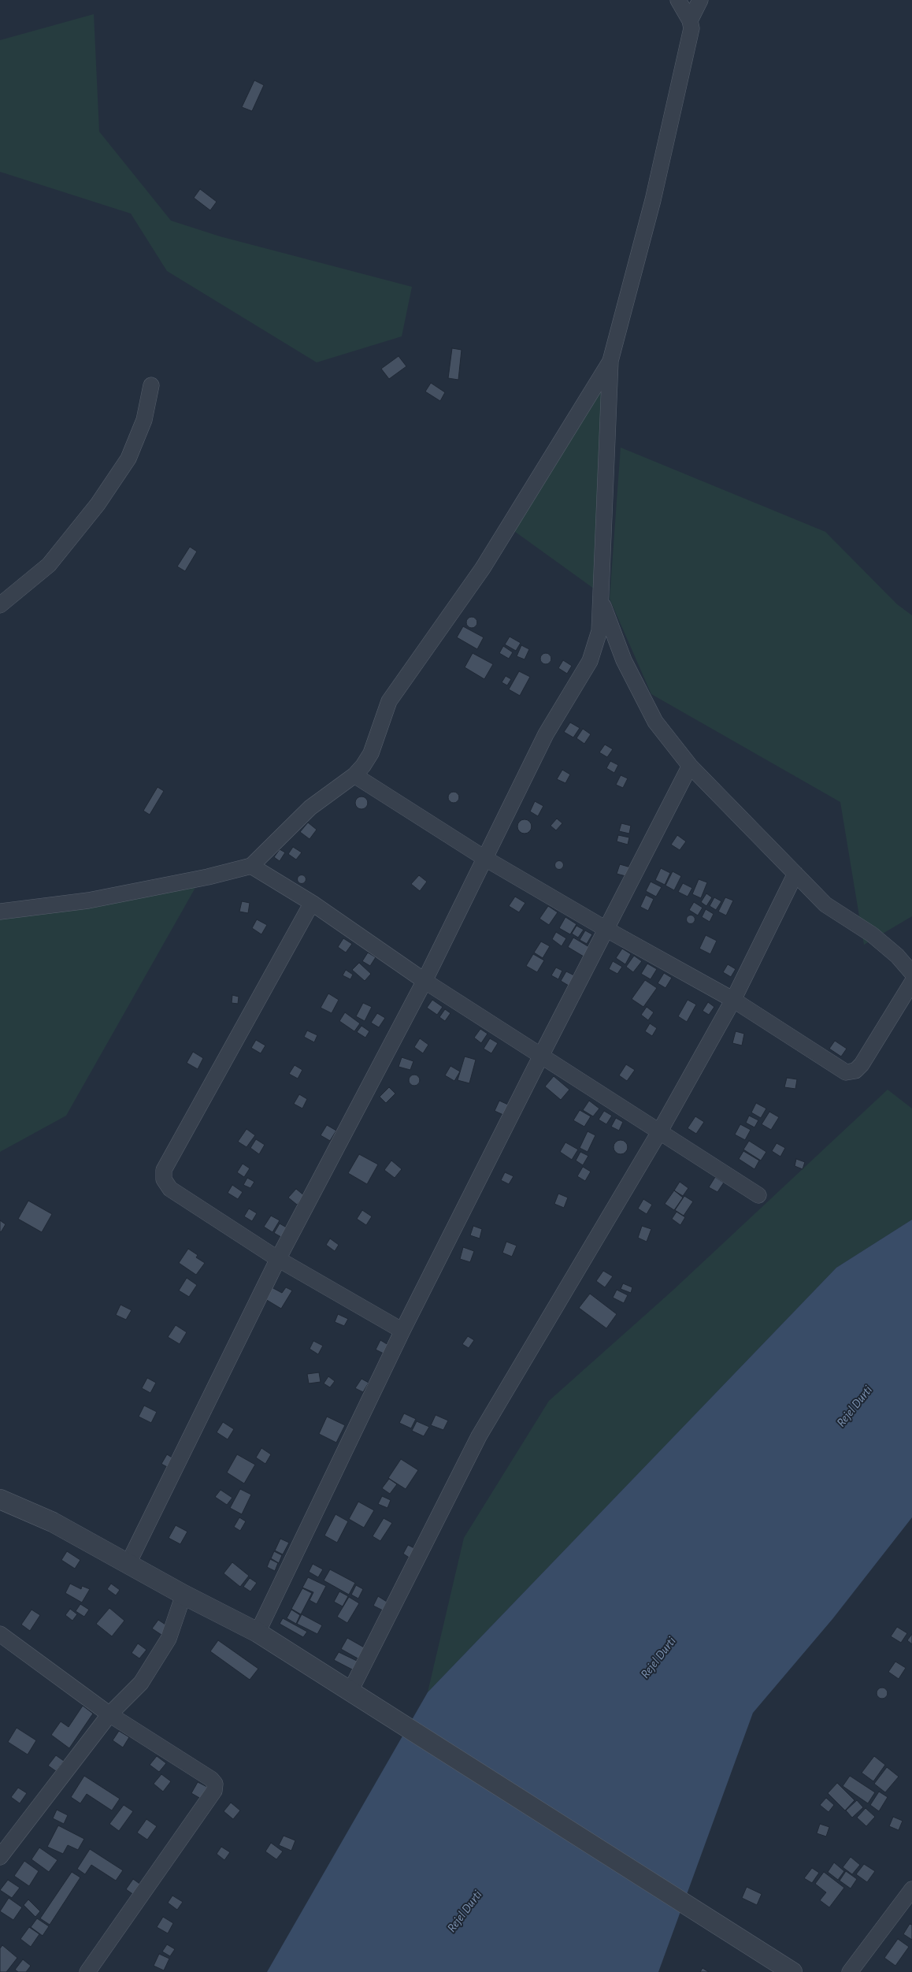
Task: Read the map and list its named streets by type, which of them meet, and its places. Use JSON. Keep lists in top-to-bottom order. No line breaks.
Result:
{"water":["Rejel Durti"]}
